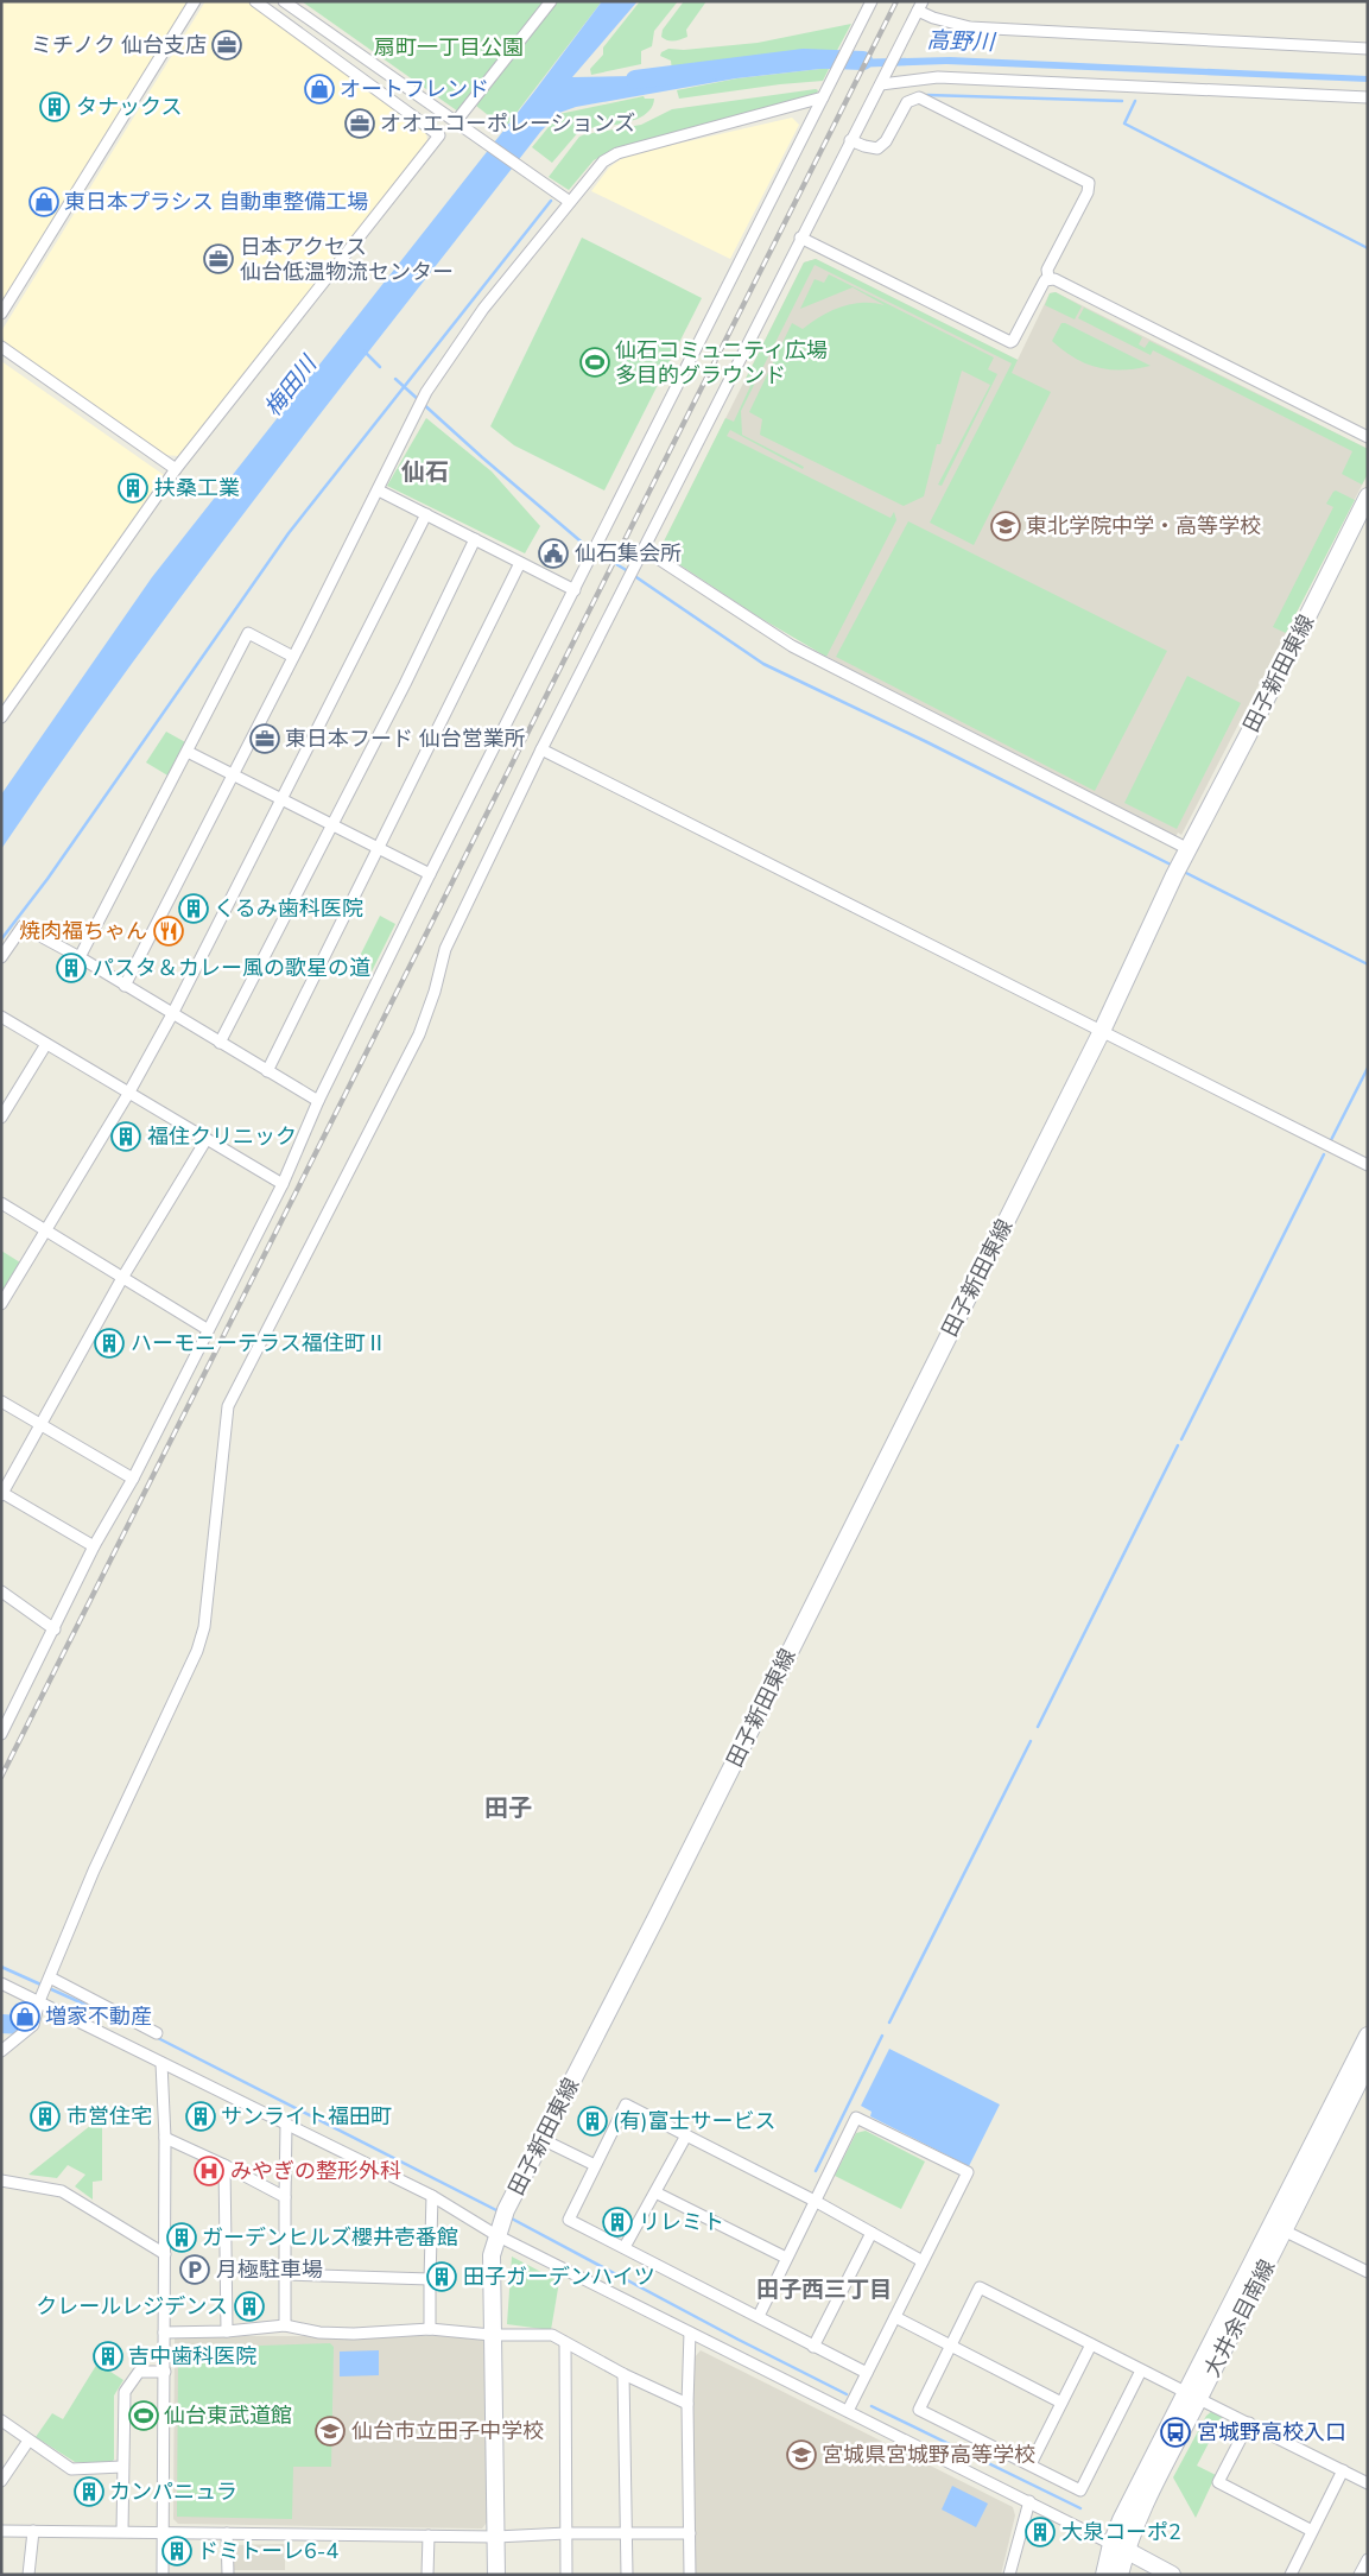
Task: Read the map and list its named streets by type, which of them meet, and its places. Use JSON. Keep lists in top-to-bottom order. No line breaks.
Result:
{"streets":{"street":["田子新田東線","大井余目南線"]},"districts":["仙石","田子","田子西三丁目"],"water":["高野川","梅田川"],"parks":["扇町一丁目公園"],"places":{"office":["ミチノク 仙台支店","オオエコーポレーションズ","日本アクセス 仙台低温物流センター","東日本フード 仙台営業所"],"shop":["オートフレンド","東日本プラシス 自動車整備工場","増家不動産"],"building":["タナックス","扶桑工業","くるみ歯科医院","パスタ＆カレー風の歌星の道","福住クリニック","ハーモニーテラス福住町Ⅱ","市営住宅","サンライト福田町","(有)富士サービス","リレミト","ガーデンヒルズ櫻井壱番館","田子ガーデンハイツ","クレールレジデンス","吉中歯科医院","カンパニュラ","大泉コーポ2","ドミトーレ6-4"],"sports":["仙石コミュニティ広場 多目的グラウンド","仙台東武道館"],"school or university":["東北学院中学・高等学校","仙台市立田子中学校","宮城県宮城野高等学校"],"public building":["仙石集会所"],"restaurant":["焼肉福ちゃん"],"hospital":["みやぎの整形外科"],"parking":["月極駐車場"],"bus stop":["宮城野高校入口"]}}
